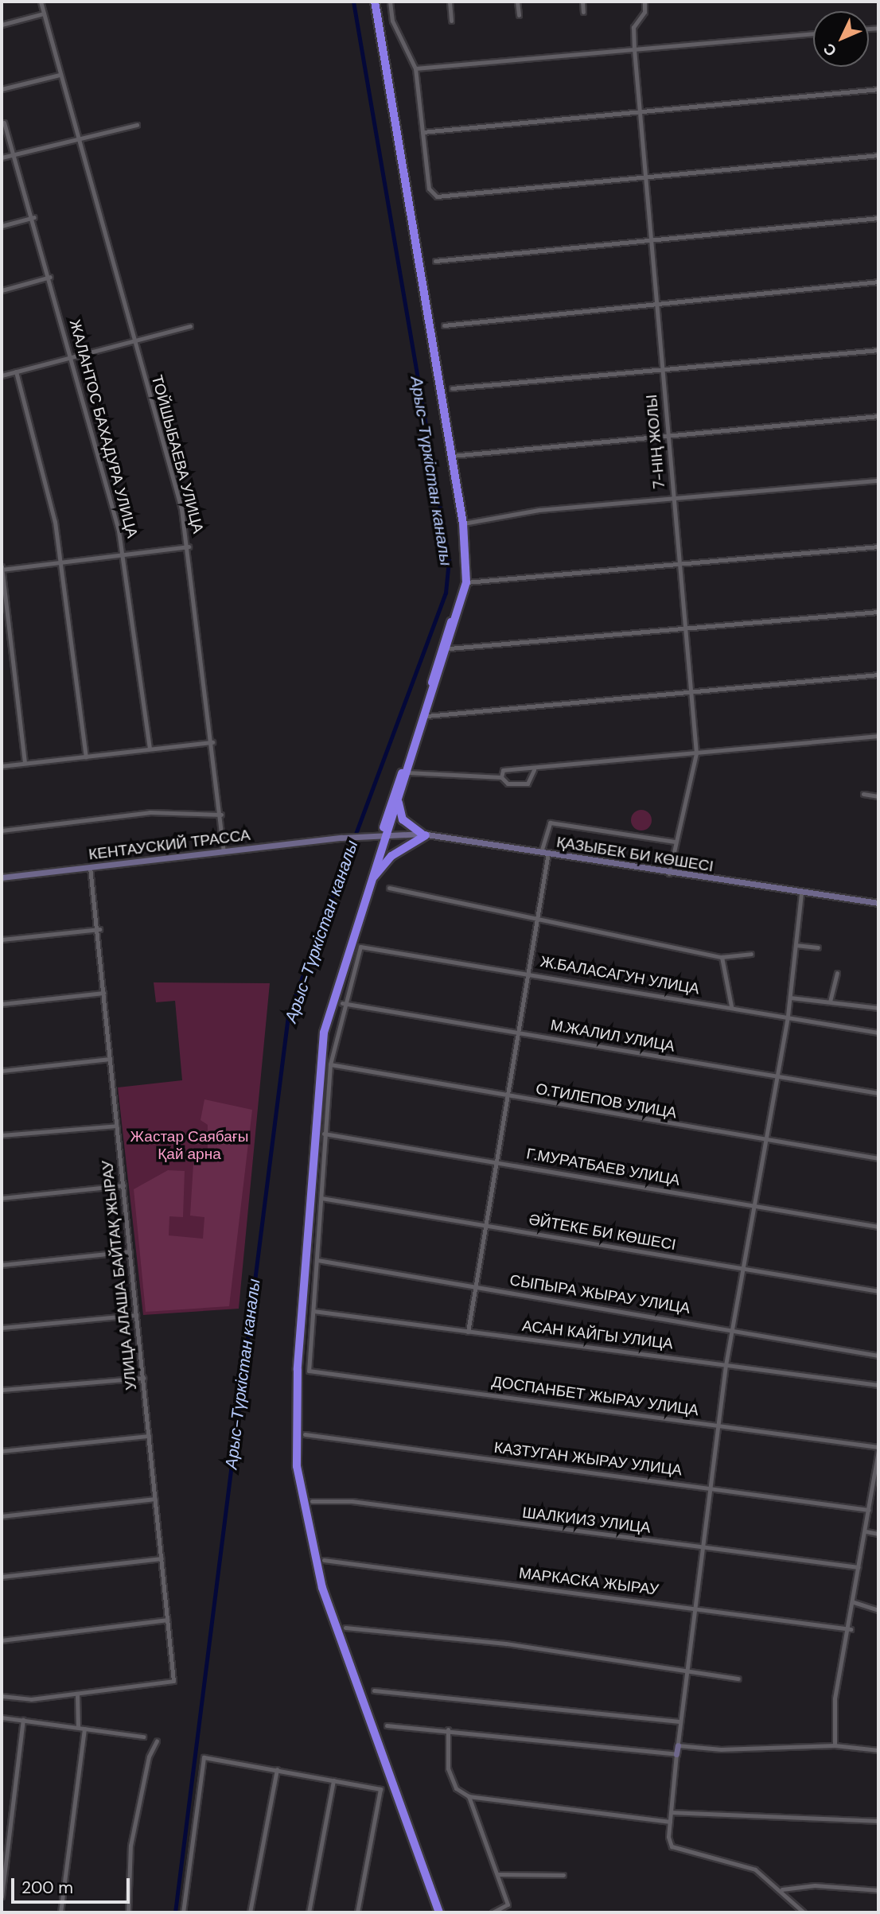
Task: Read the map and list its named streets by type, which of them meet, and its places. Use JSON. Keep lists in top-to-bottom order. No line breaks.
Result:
{"streets":{"main road":["КЕНТАУСКИЙ ТРАССА","ҚАЗЫБЕК БИ КӨШЕСІ"],"street":["ЖАЛАНТОС БАХАДУРА УЛИЦА","7-НІҢ ЖОЛЫ","ТОЙШЫБАЕВА УЛИЦА","Ж.БАЛАСАГУН УЛИЦА","М.ЖАЛИЛ УЛИЦА","О.ТИЛЕПОВ УЛИЦА","Г.МУРАТБАЕВ УЛИЦА","ӘЙТЕКЕ БИ КӨШЕСІ","УЛИЦА АЛАША БАЙТАҚ ЖЫРАУ","СЫПЫРА ЖЫРАУ УЛИЦА","АСАН КАЙГЫ УЛИЦА","ДОСПАНБЕТ ЖЫРАУ УЛИЦА","КАЗТУГАН ЖЫРАУ УЛИЦА","ШАЛКИИЗ УЛИЦА","МАРКАСКА ЖЫРАУ"]},"crossings":[["7-НІҢ ЖОЛЫ","ҚАЗЫБЕК БИ КӨШЕСІ"],["ТОЙШЫБАЕВА УЛИЦА","КЕНТАУСКИЙ ТРАССА"],["КЕНТАУСКИЙ ТРАССА","ҚАЗЫБЕК БИ КӨШЕСІ"],["КЕНТАУСКИЙ ТРАССА","УЛИЦА АЛАША БАЙТАҚ ЖЫРАУ"],["Ж.БАЛАСАГУН УЛИЦА","М.ЖАЛИЛ УЛИЦА"],["АСАН КАЙГЫ УЛИЦА","ДОСПАНБЕТ ЖЫРАУ УЛИЦА"]],"water":["Арыс-Түркістан каналы"],"parks":["Жастар Саябағы Қай арна"],"scale_bar":"200 m","north":"bottom left"}
